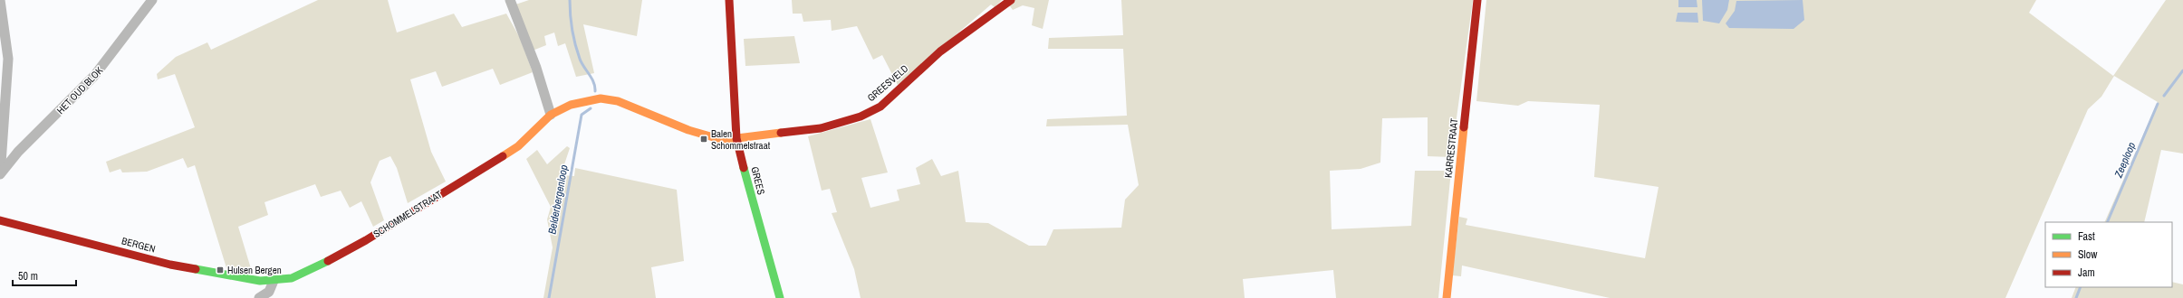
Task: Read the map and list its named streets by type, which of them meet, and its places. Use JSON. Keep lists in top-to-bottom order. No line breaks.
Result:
{"streets":{"street":["GREESVELD","HET OUD BLOK","KARRESTRAAT","GREES","SCHOMMELSTRAAT","BERGEN"]},"crossings":[["GREESVELD","GREES"],["GREESVELD","SCHOMMELSTRAAT"],["GREES","SCHOMMELSTRAAT"],["SCHOMMELSTRAAT","BERGEN"]],"water":["Zeeploop","Belderbergenloop"],"places":{"transit":["Balen Schommelstraat","Hulsen Bergen"]},"legend":["Fast","Slow","Jam"],"scale_bar":"50 m"}
